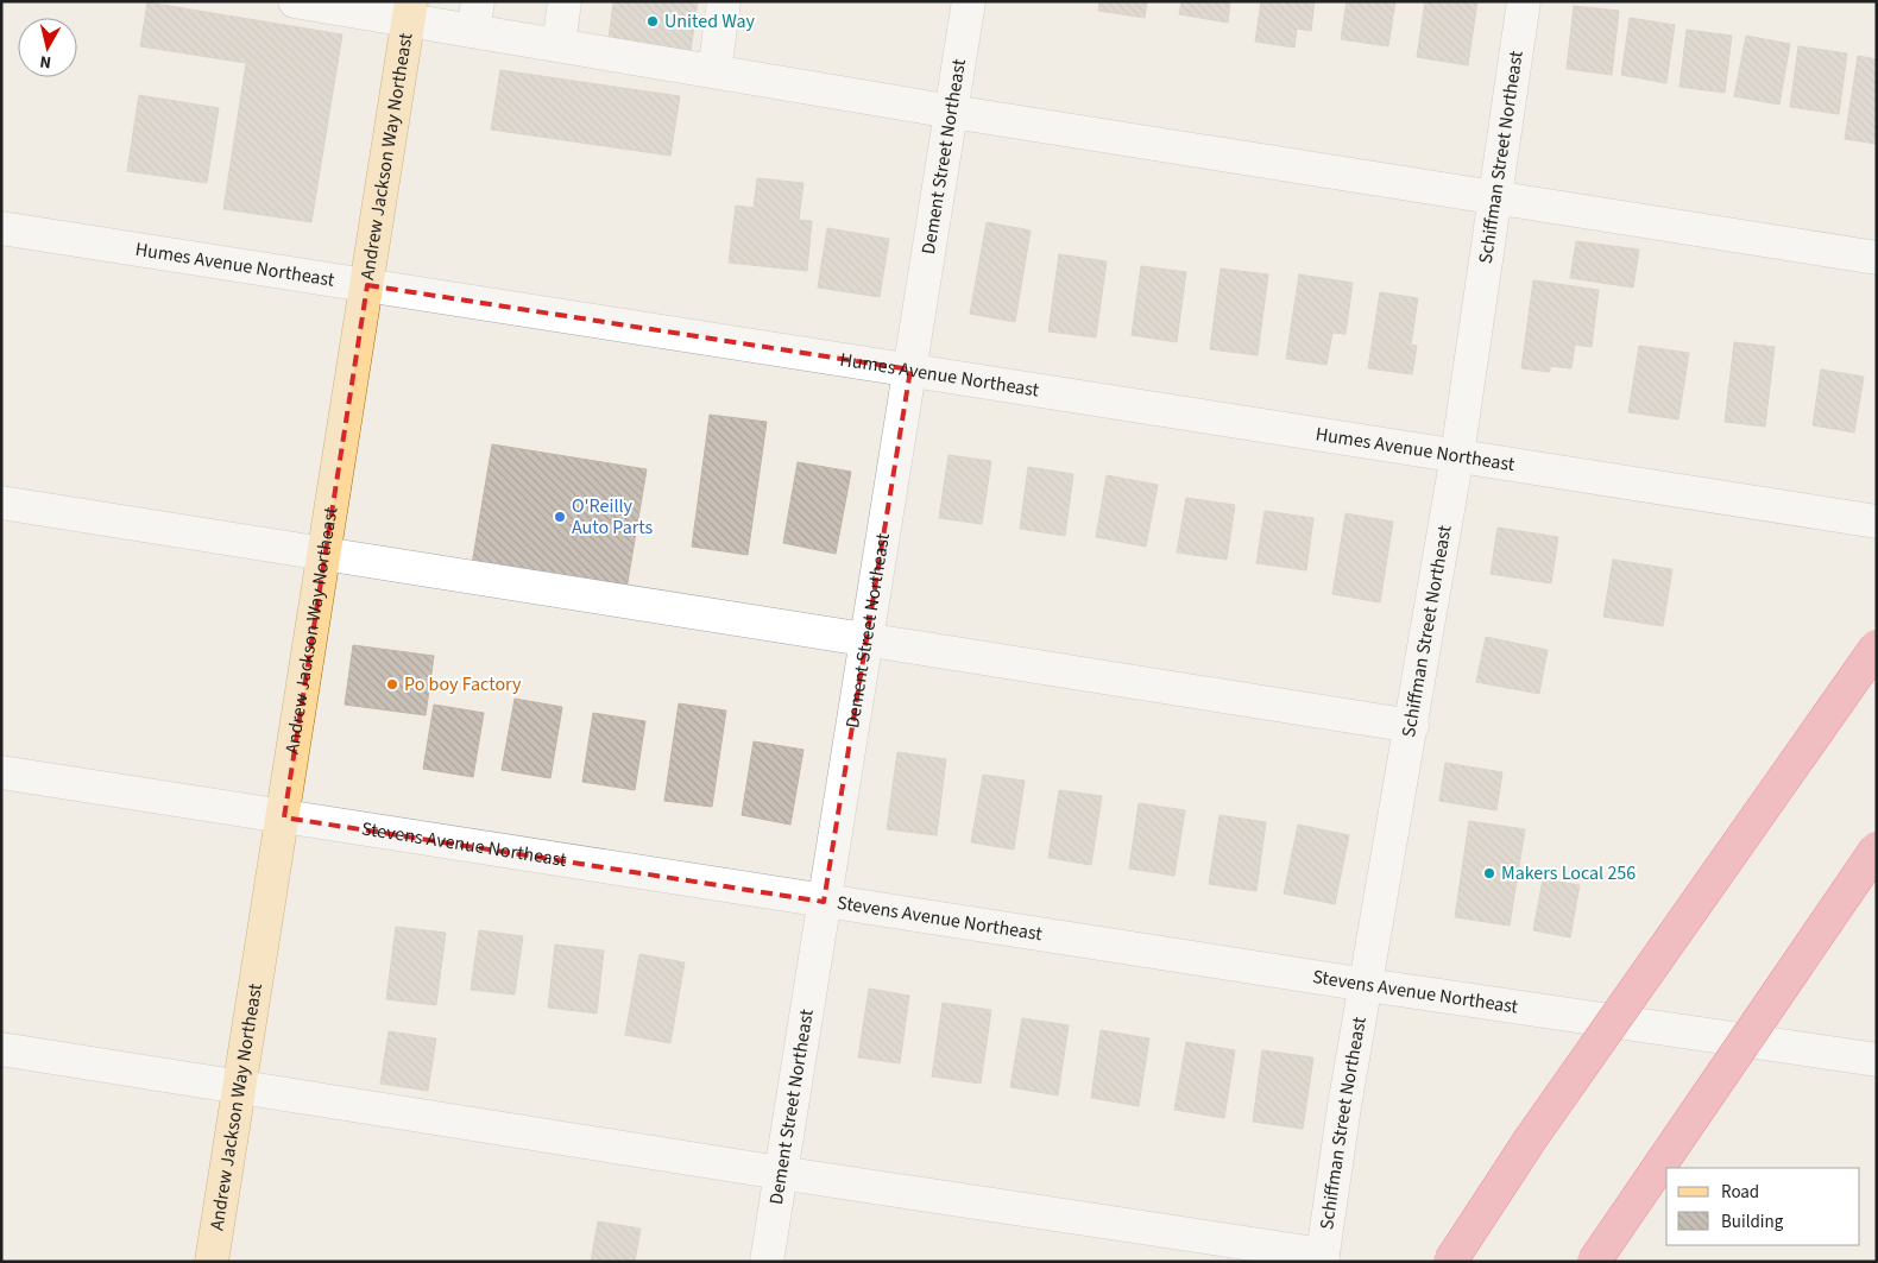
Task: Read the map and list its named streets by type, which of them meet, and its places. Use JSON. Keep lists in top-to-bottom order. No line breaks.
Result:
{"streets":{"main road":["Andrew Jackson Way Northeast"],"street":["Dement Street Northeast","Schiffman Street Northeast","Humes Avenue Northeast","Stevens Avenue Northeast"]},"crossings":[["Andrew Jackson Way Northeast","Humes Avenue Northeast"],["Andrew Jackson Way Northeast","Stevens Avenue Northeast"],["Dement Street Northeast","Humes Avenue Northeast"],["Dement Street Northeast","Stevens Avenue Northeast"],["Schiffman Street Northeast","Humes Avenue Northeast"],["Schiffman Street Northeast","Stevens Avenue Northeast"]],"places":["United Way","O'Reilly Auto Parts","Po boy Factory","Makers Local 256"],"legend":["Road","Building"],"north":"bottom"}
